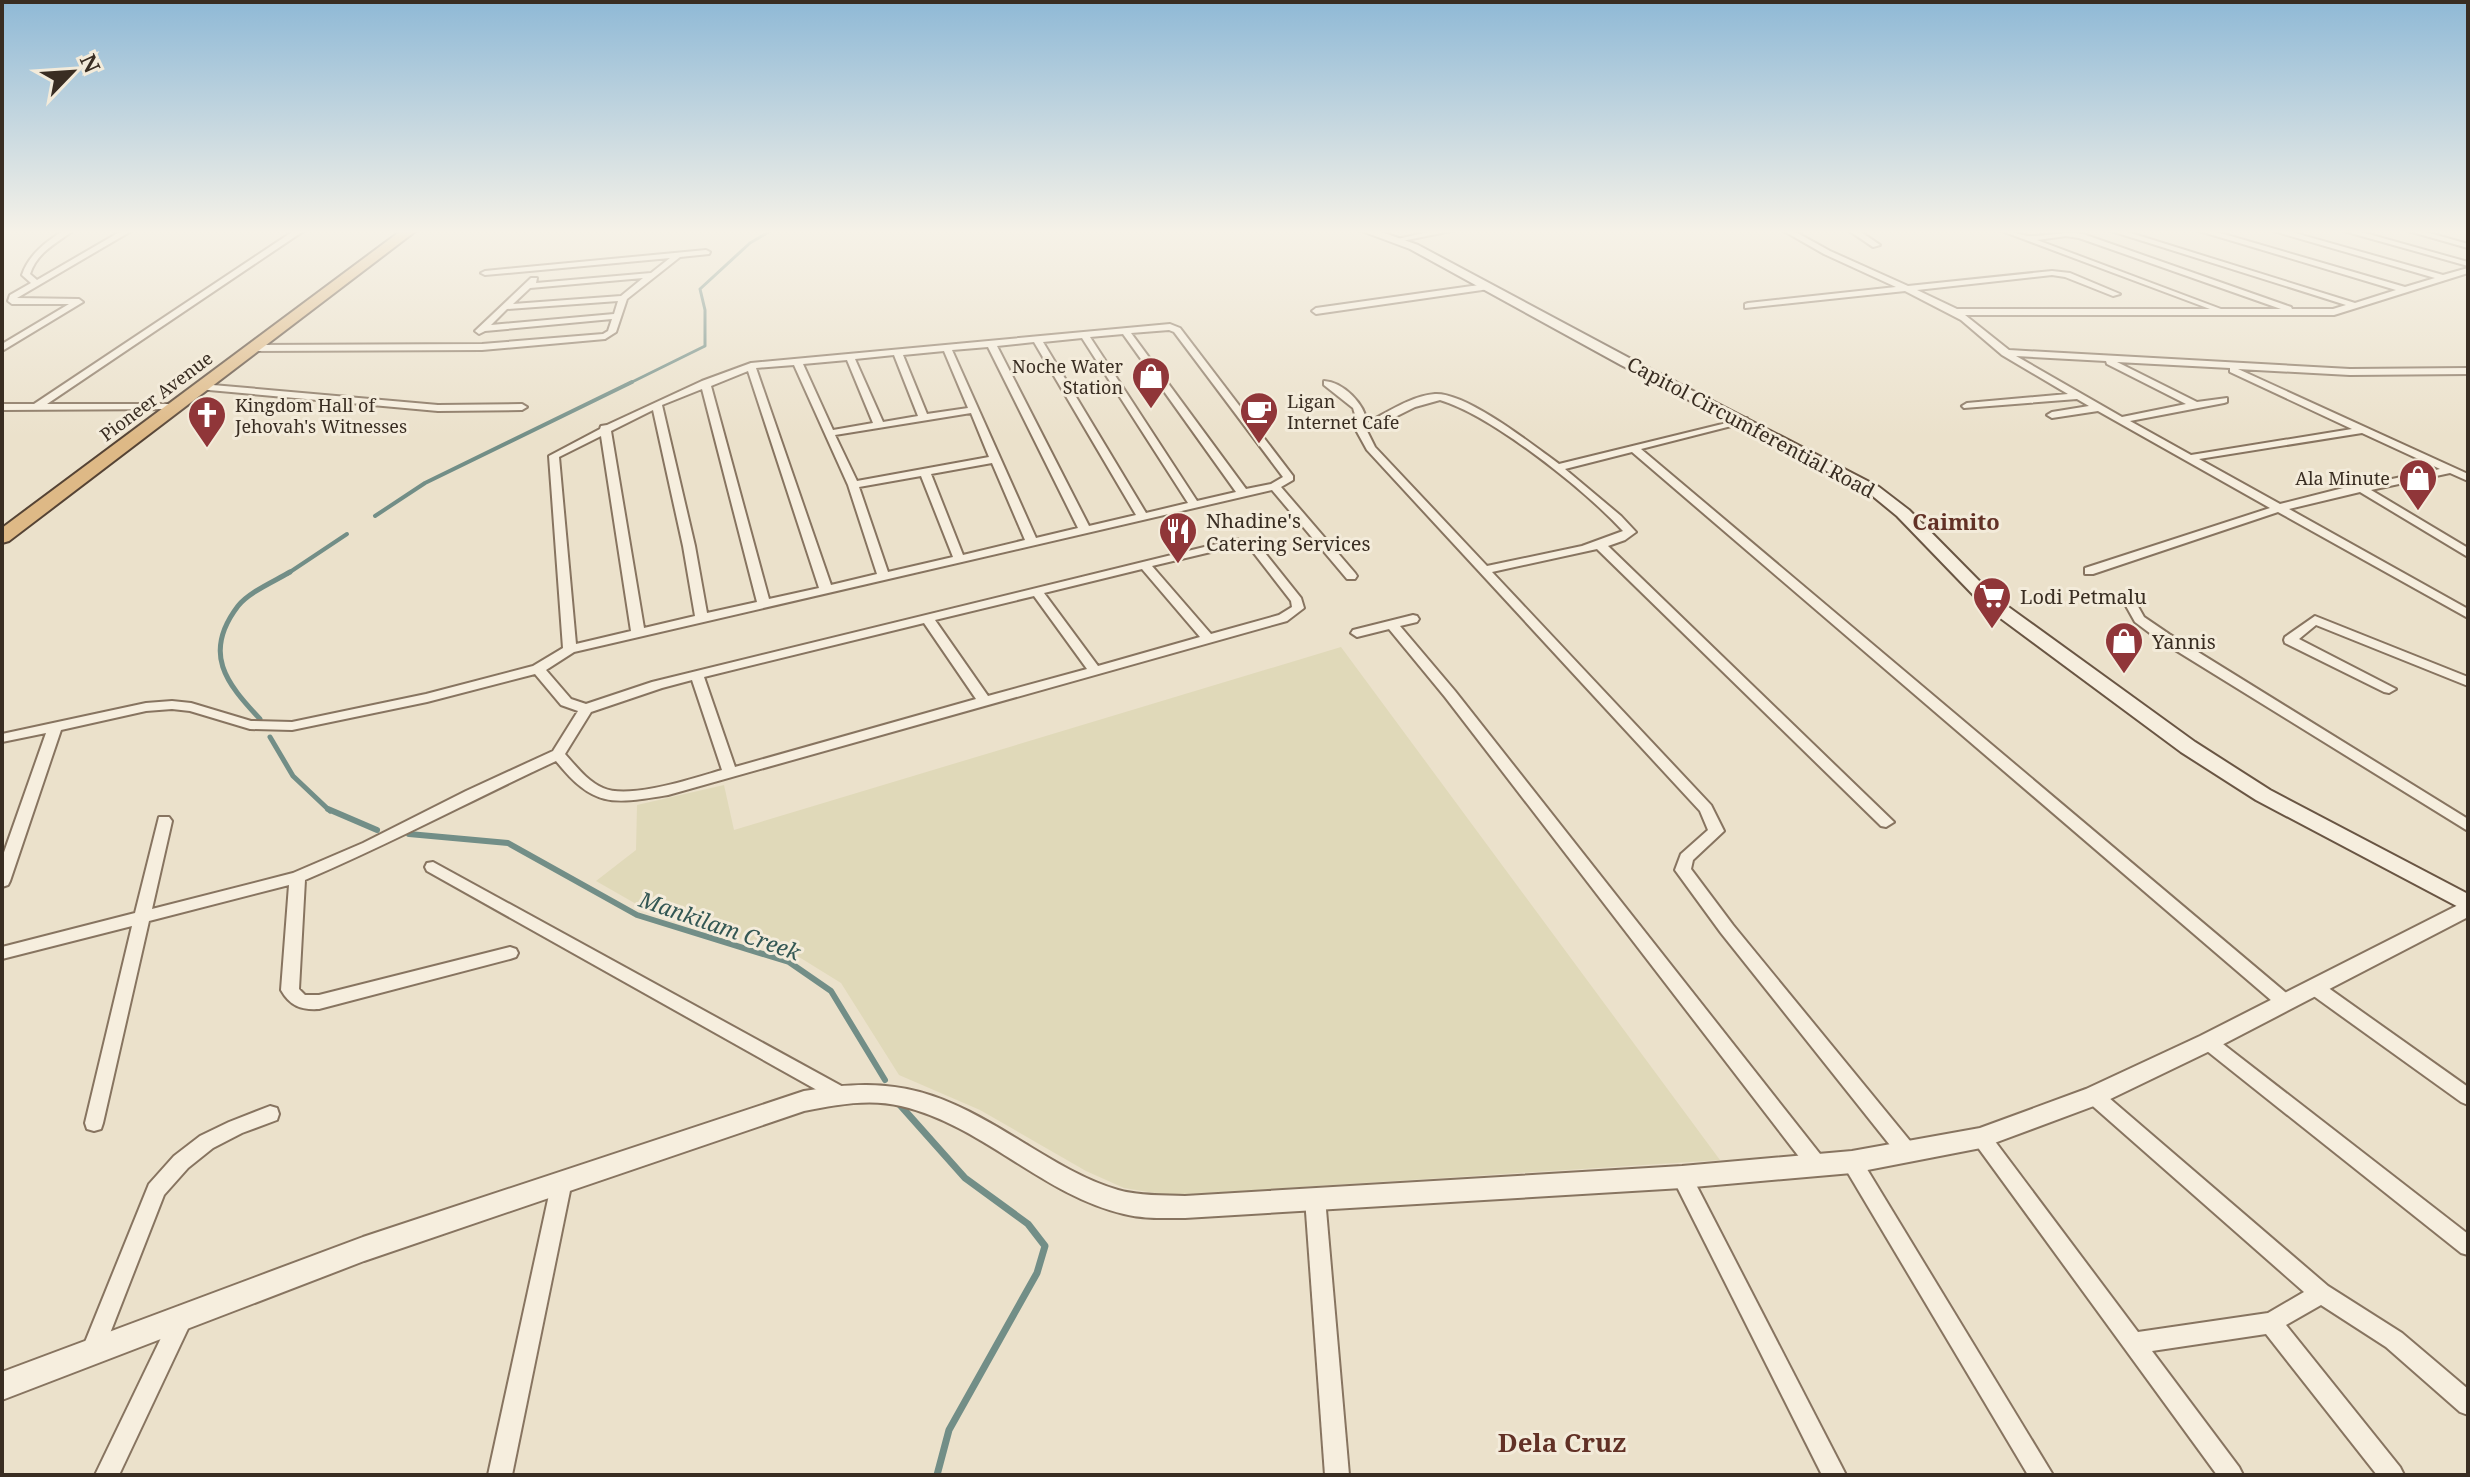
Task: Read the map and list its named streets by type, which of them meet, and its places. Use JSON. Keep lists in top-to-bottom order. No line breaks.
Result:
{"streets":{"highway":["Pioneer Avenue"],"main road":["Capitol Circumferential Road"]},"districts":["Caimito","Dela Cruz"],"water":["Mankilam Creek"],"places":{"shop":["Noche Water Station","Ala Minute","Yannis"],"cafe":["Ligan Internet Cafe"],"church":["Kingdom Hall of Jehovah's Witnesses"],"restaurant":["Nhadine's Catering Services"],"supermarket":["Lodi Petmalu"]},"north":"top right"}
